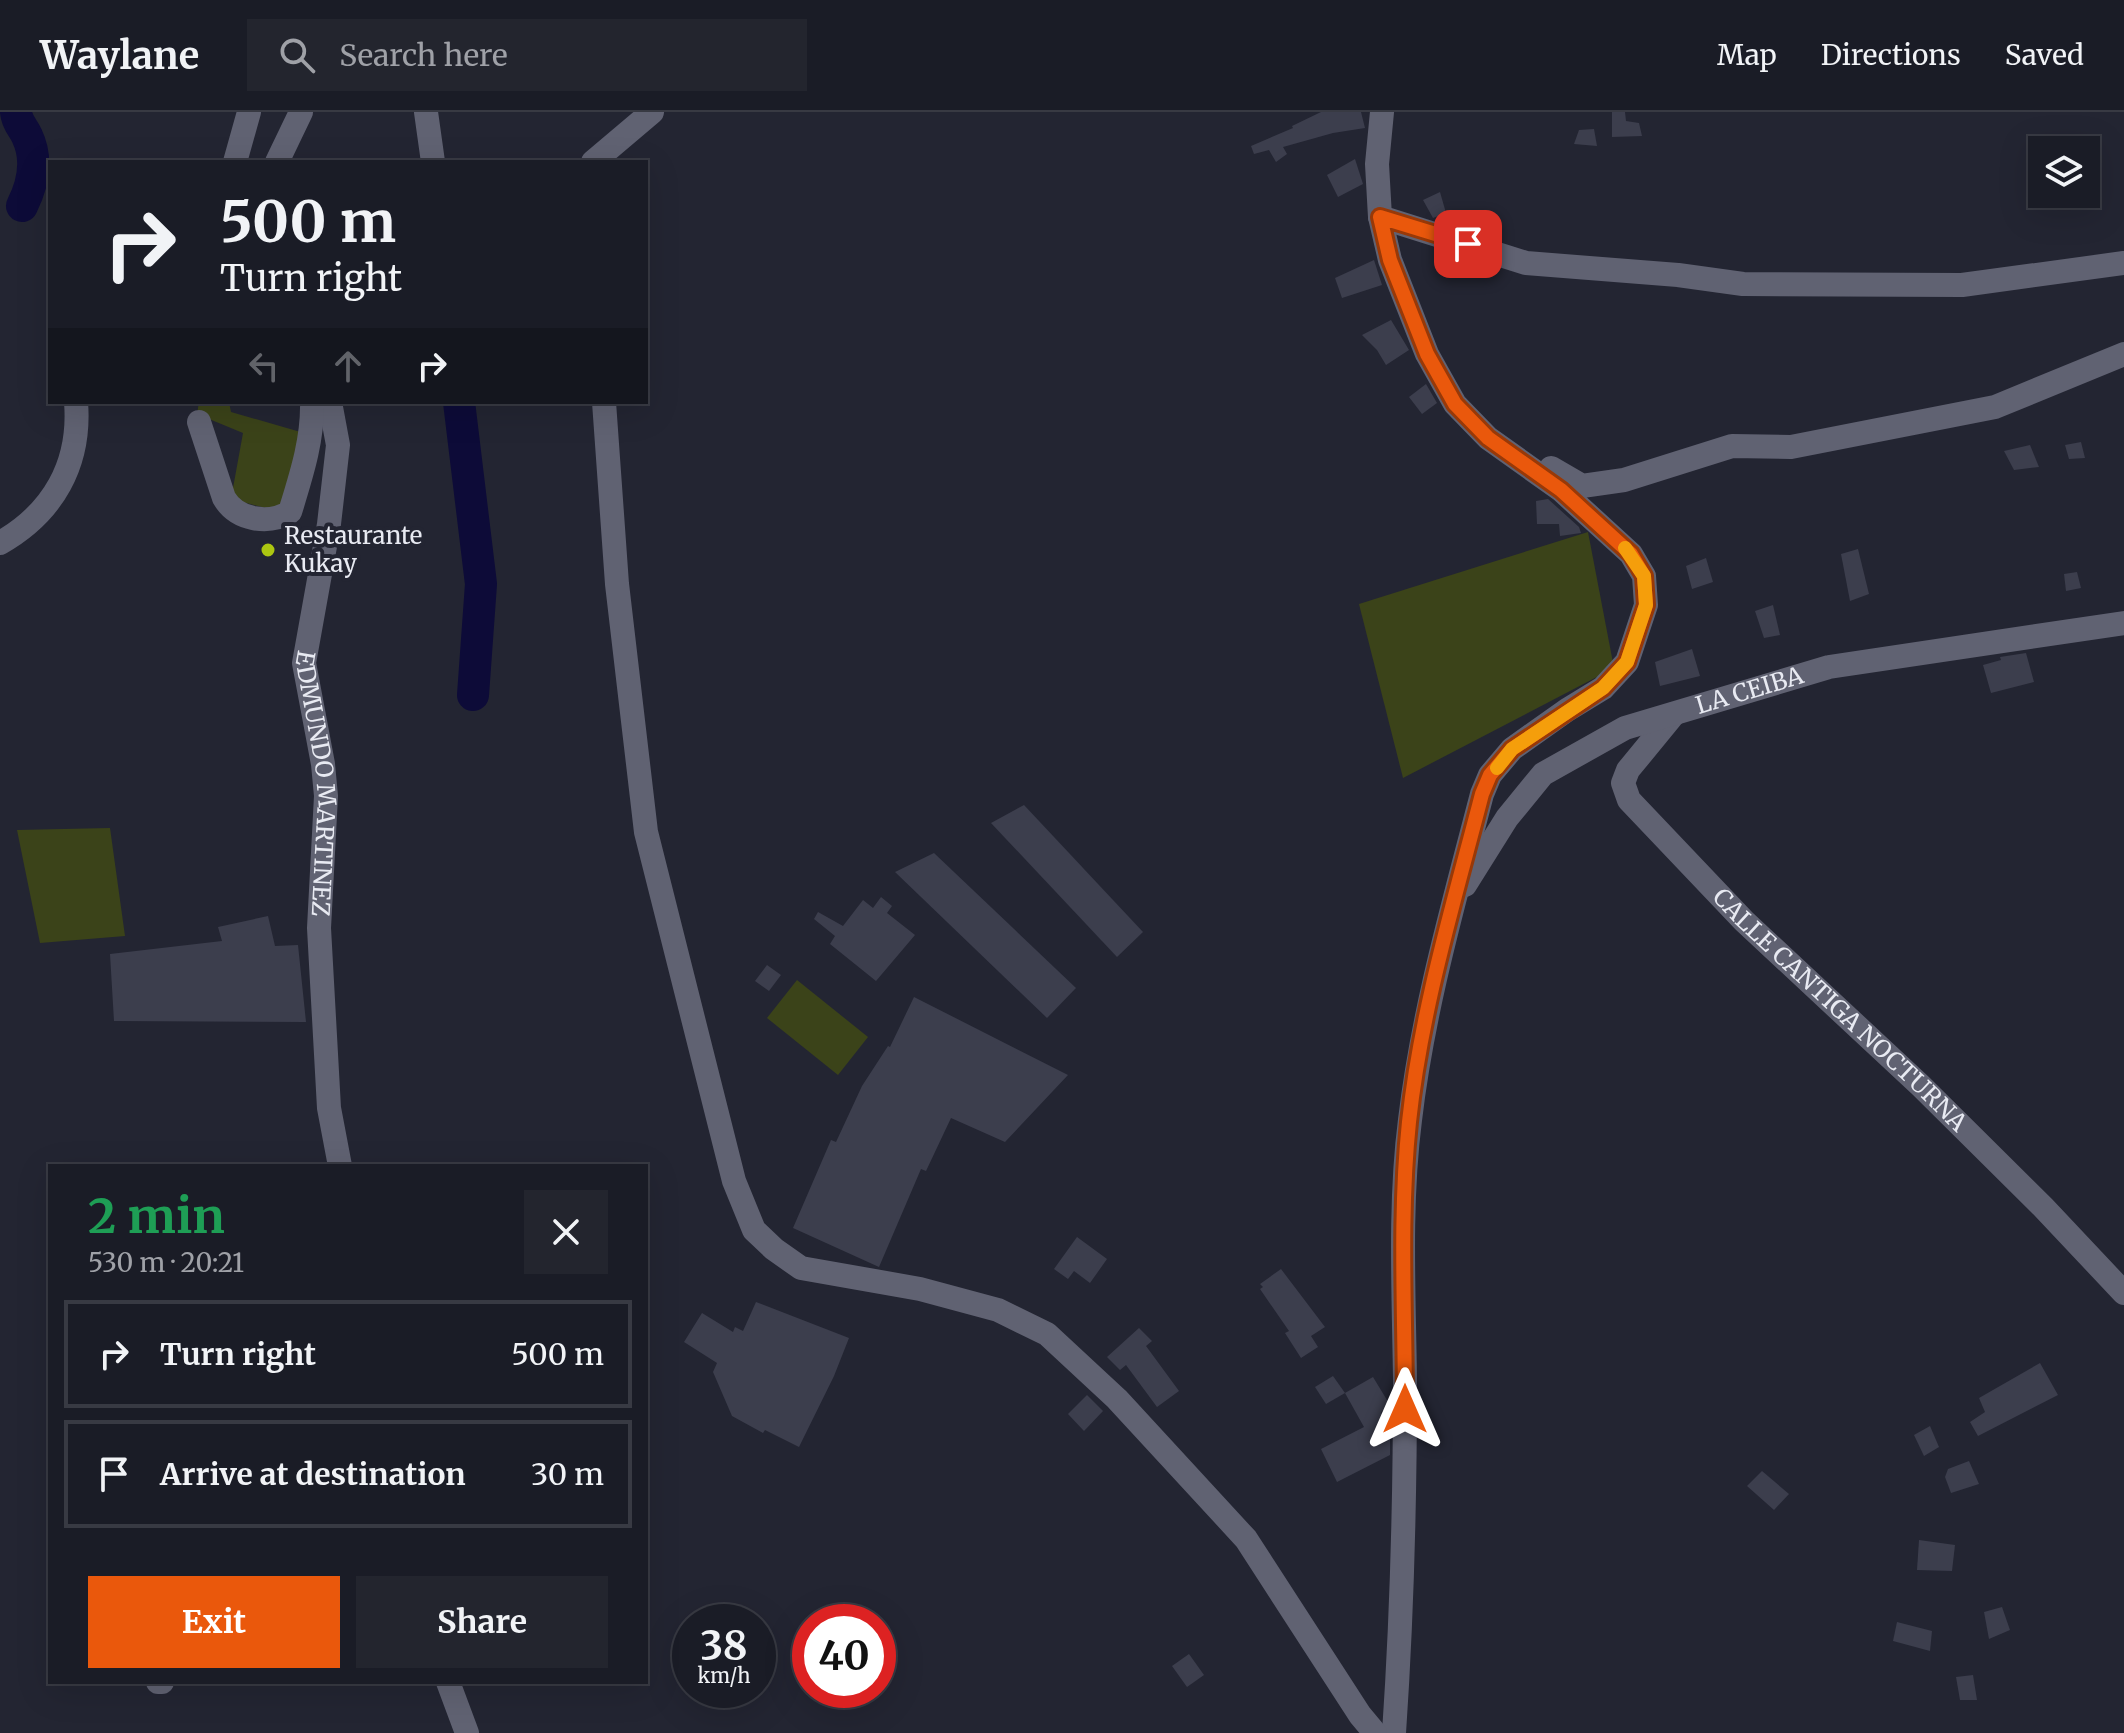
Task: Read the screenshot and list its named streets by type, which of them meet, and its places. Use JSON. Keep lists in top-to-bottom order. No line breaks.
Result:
{"streets":{"street":["LA CEIBA","EDMUNDO MARTINEZ","CALLE CANTIGA NOCTURNA"]},"crossings":[["LA CEIBA","CALLE CANTIGA NOCTURNA"]],"places":["Restaurante Kukay"],"page":{"header":"Waylane","search":"Search here","nav":["Map","Directions","Saved"],"turn":["500 m","Turn right"],"heading":["2 min","530 m · 20:21"],"list":[{"name":"Turn right","value":"500 m"},{"name":"Arrive at destination","value":"30 m"}],"buttons":["Exit","Share"],"speed":"38 km/h","limit":"40"}}
